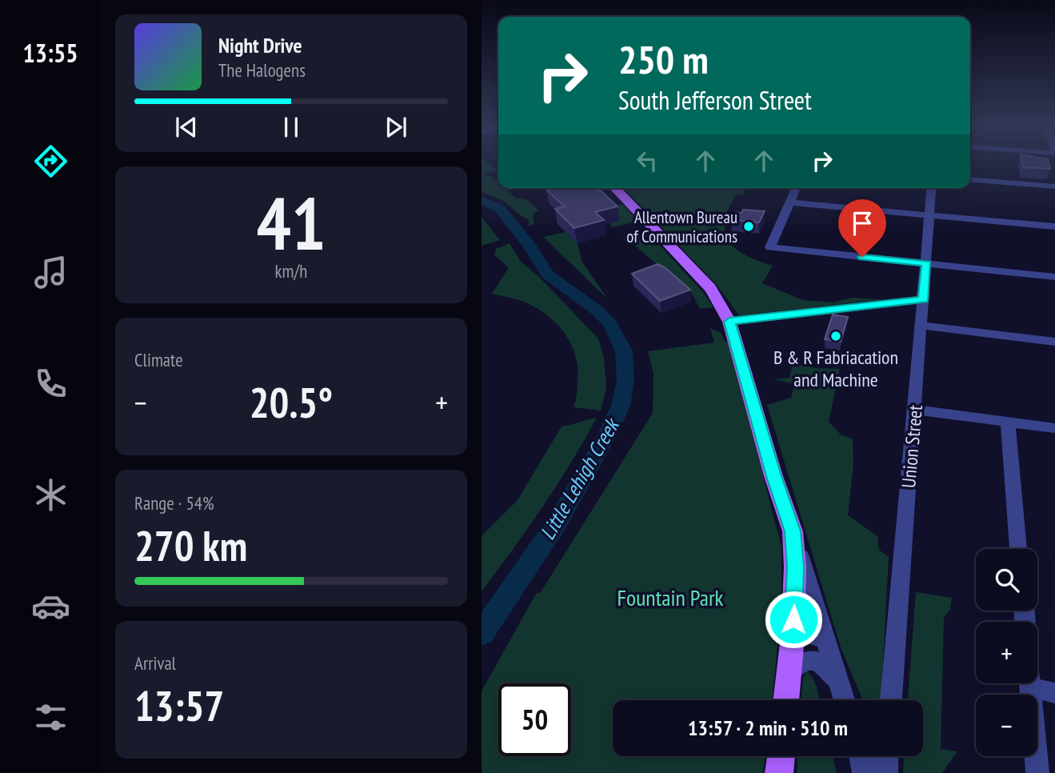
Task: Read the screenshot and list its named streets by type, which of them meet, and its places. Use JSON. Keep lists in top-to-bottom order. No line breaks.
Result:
{"streets":{"street":["Union Street"]},"water":["Little Lehigh Creek"],"parks":["Fountain Park"],"places":["Allentown Bureau of Communications","B & R Fabriacation and Machine"],"page":{"tabs":"13:55","turn":["250 m","South Jefferson Street"],"song":["Night Drive","The Halogens"],"tile":[["41","km/h"],"Climate",["Range · 54%","270 km"],["Arrival","13:57"]],"heat":["−","20.5°","+"],"map_buttons":["+","−"],"limit":"50","trip":"13:57 · 2 min · 510 m"}}
